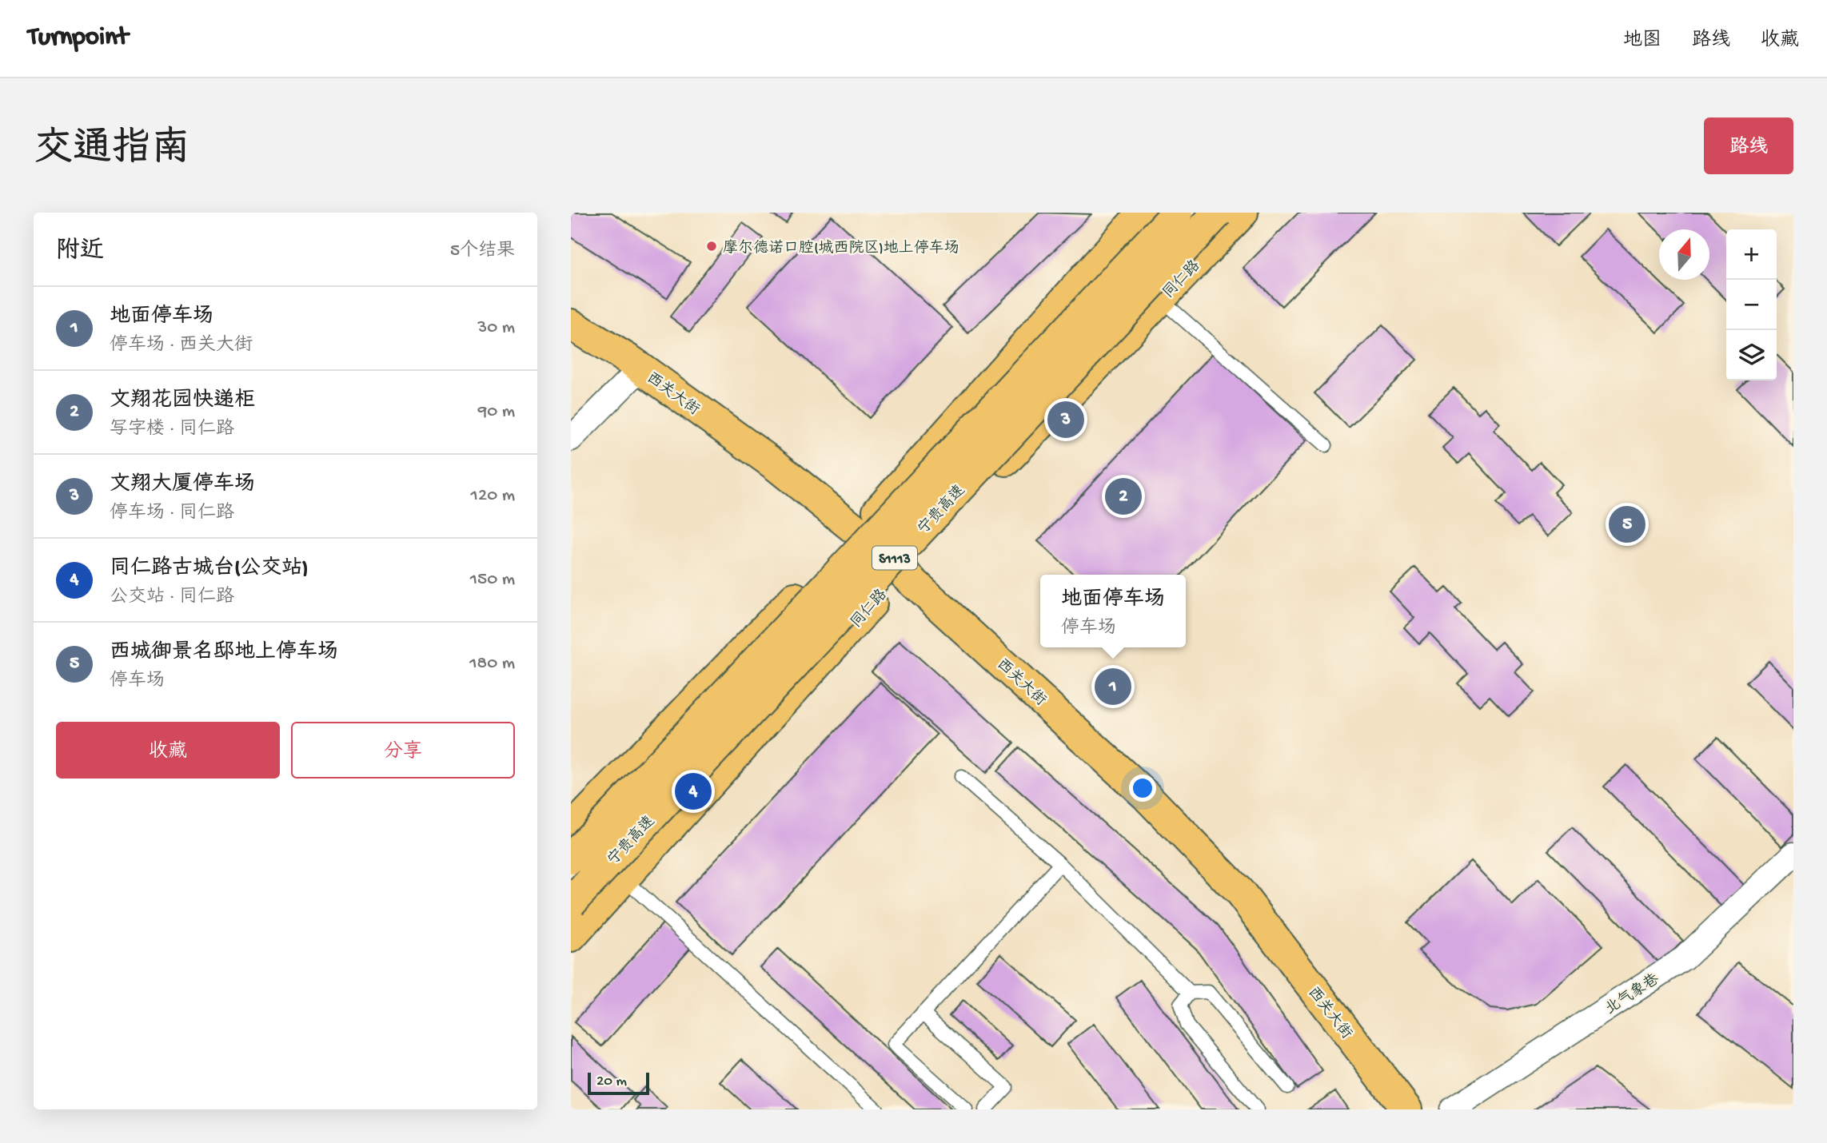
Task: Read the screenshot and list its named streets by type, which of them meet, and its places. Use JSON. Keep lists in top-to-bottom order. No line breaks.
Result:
{"streets":{"main road":["同仁路","西关大街","宁贵高速","S1113"],"street":["北气象巷"]},"crossings":[["同仁路","西关大街"]],"places":["摩尔德诺口腔(城西院区)地上停车场"],"scale_bar":"20 m","north":"top","page":{"header":"Turnpoint","nav":["地图","路线","收藏"],"title":"交通指南","buttons":["路线",["收藏","分享"]],"heading":["附近","5个结果"],"map_buttons":["+","−"],"list":[{"mark":"1","name":"地面停车场","note":"停车场 · 西关大街","value":"30 m"},{"mark":"2","name":"文翔花园快递柜","note":"写字楼 · 同仁路","value":"90 m"},{"mark":"3","name":"文翔大厦停车场","note":"停车场 · 同仁路","value":"120 m"},{"mark":"4","name":"同仁路古城台(公交站)","note":"公交站 · 同仁路","value":"150 m"},{"mark":"5","name":"西城御景名邸地上停车场","note":"停车场","value":"180 m"}],"pins":["3","2","5","1","4"],"popup":["地面停车场","停车场"],"scale":"20 m"}}
